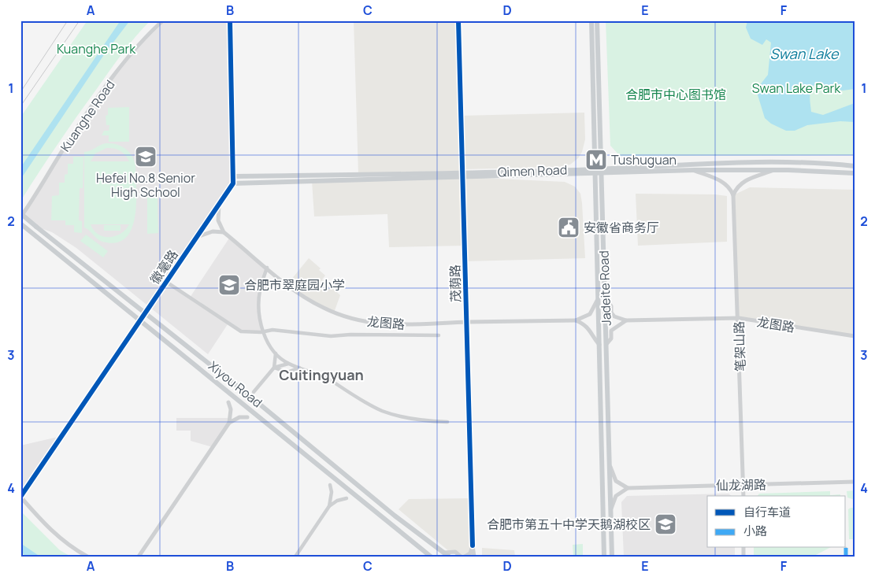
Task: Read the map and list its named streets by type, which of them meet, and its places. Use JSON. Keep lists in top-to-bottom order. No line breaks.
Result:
{"streets":{"main road":["Qimen Road","Jadeite Road","Xiyou Road"],"street":["Kuanghe Road","徽毫路","茂荫路","龙图路","笔架山路","仙龙湖路"]},"crossings":[["Qimen Road","徽毫路"],["Qimen Road","茂荫路"],["Qimen Road","Jadeite Road"],["徽毫路","Xiyou Road"],["茂荫路","龙图路"],["龙图路","笔架山路"],["笔架山路","仙龙湖路"]],"districts":["Cuitingyuan"],"water":["Swan Lake"],"parks":["Kuanghe Park","Swan Lake Park","合肥市中心图书馆"],"places":{"school or university":["Hefei No.8 Senior High School","合肥市翠庭园小学","合肥市第五十中学天鹅湖校区"],"metro station":["Tushuguan"],"public building":["安徽省商务厅"]},"legend":["自行车道","小路"],"grid":{"columns":["A","B","C","D","E","F"],"rows":["1","2","3","4"]}}
